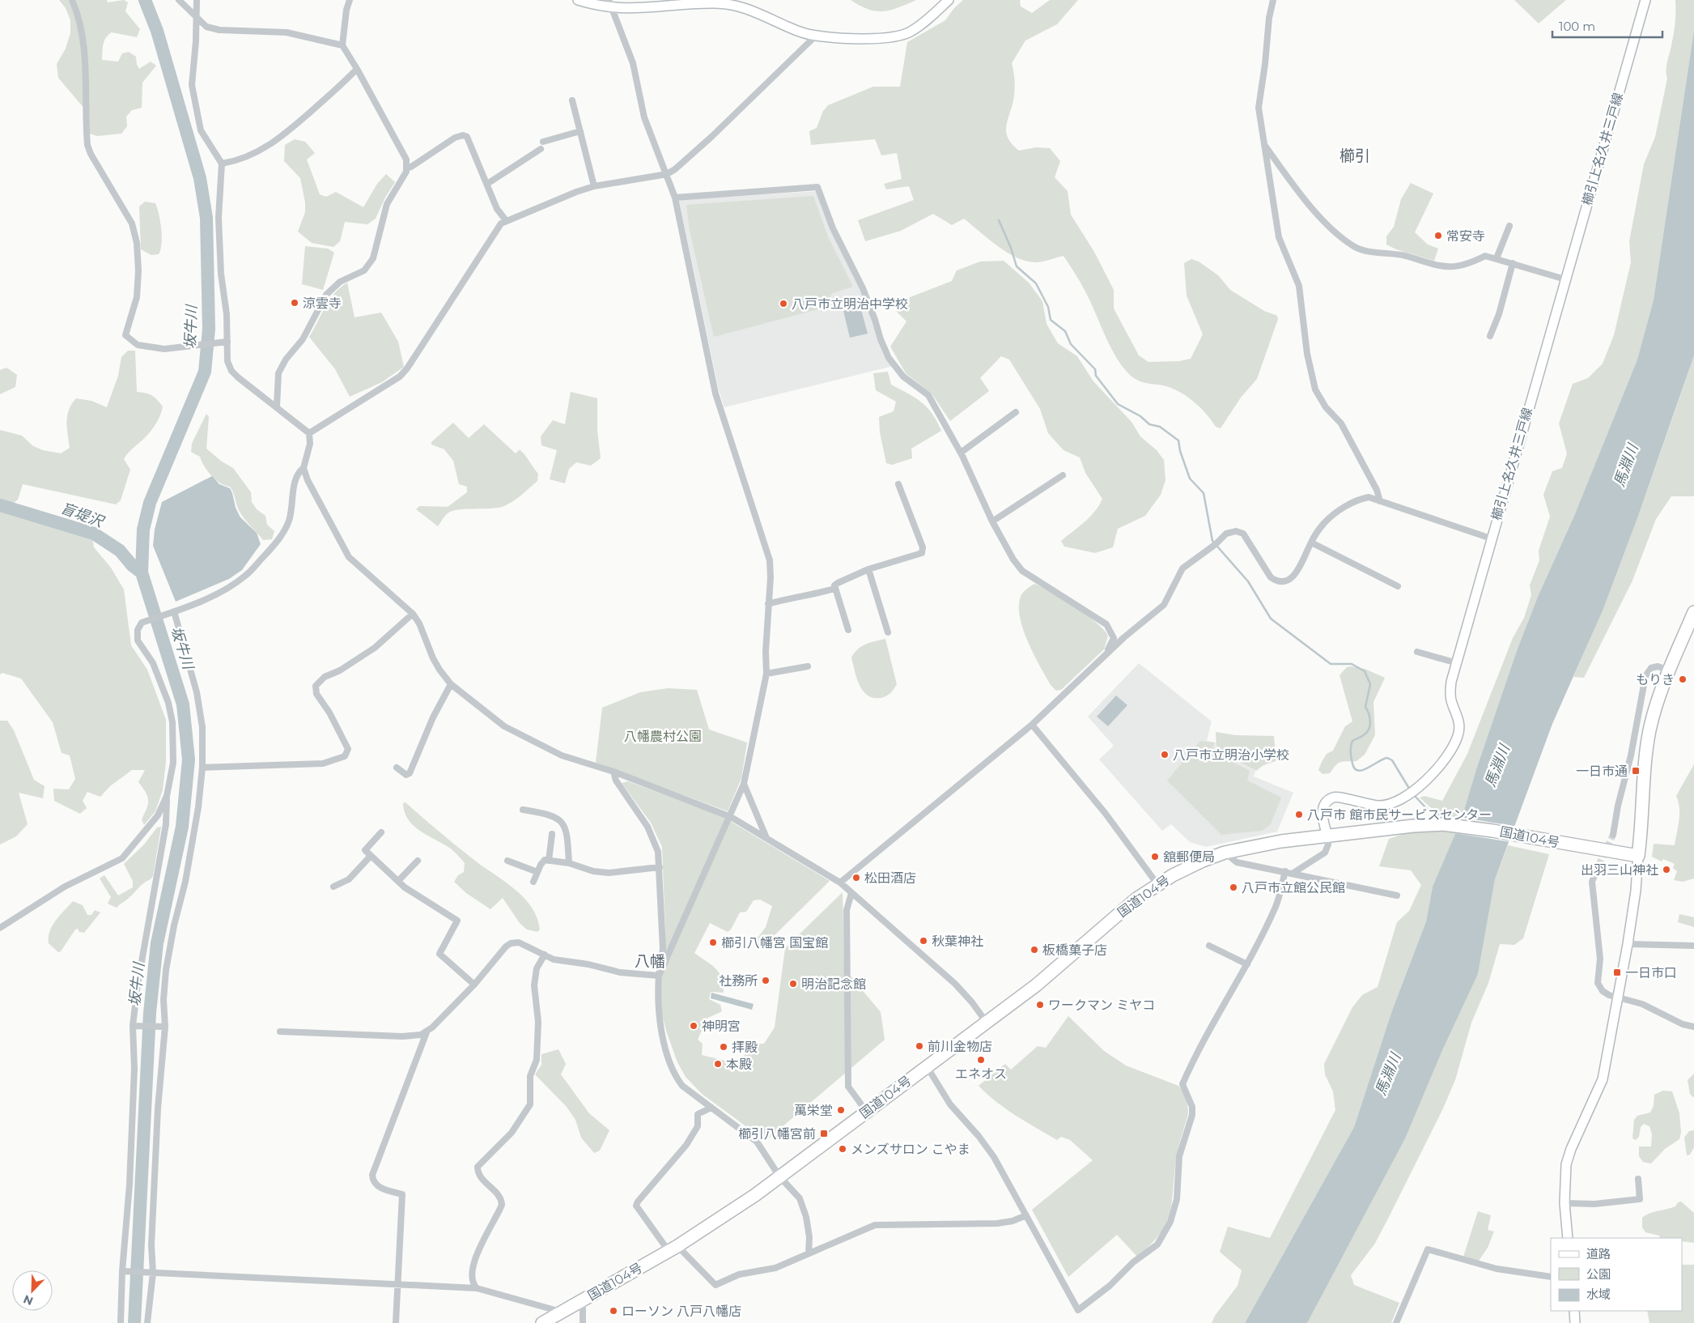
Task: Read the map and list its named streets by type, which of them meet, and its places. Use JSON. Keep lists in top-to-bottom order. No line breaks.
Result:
{"streets":{"highway":["国道104号"],"main road":["櫛引上名久井三戸線"]},"crossings":[["櫛引上名久井三戸線","国道104号"]],"districts":["櫛引","八幡"],"water":["坂牛川","馬淵川","盲堤沢"],"parks":["八幡農村公園"],"places":{"other":["常安寺","涼雲寺","八戸市立明治中学校","もりき","八戸市立明治小学校","八戸市 館市民サービスセンター","舘郵便局","出羽三山神社","松田酒店","八戸市立館公民館","秋葉神社","櫛引八幡宮 国宝館","板橋菓子店","社務所","明治記念館","ワークマン ミヤコ","神明宮","前川金物店","拝殿","エネオス","本殿","萬栄堂","メンズサロン こやま","ローソン 八戸八幡店"],"transit":["一日市通","一日市口","櫛引八幡宮前"]},"legend":["道路","公園","水域"],"scale_bar":"100 m","north":"bottom left"}
